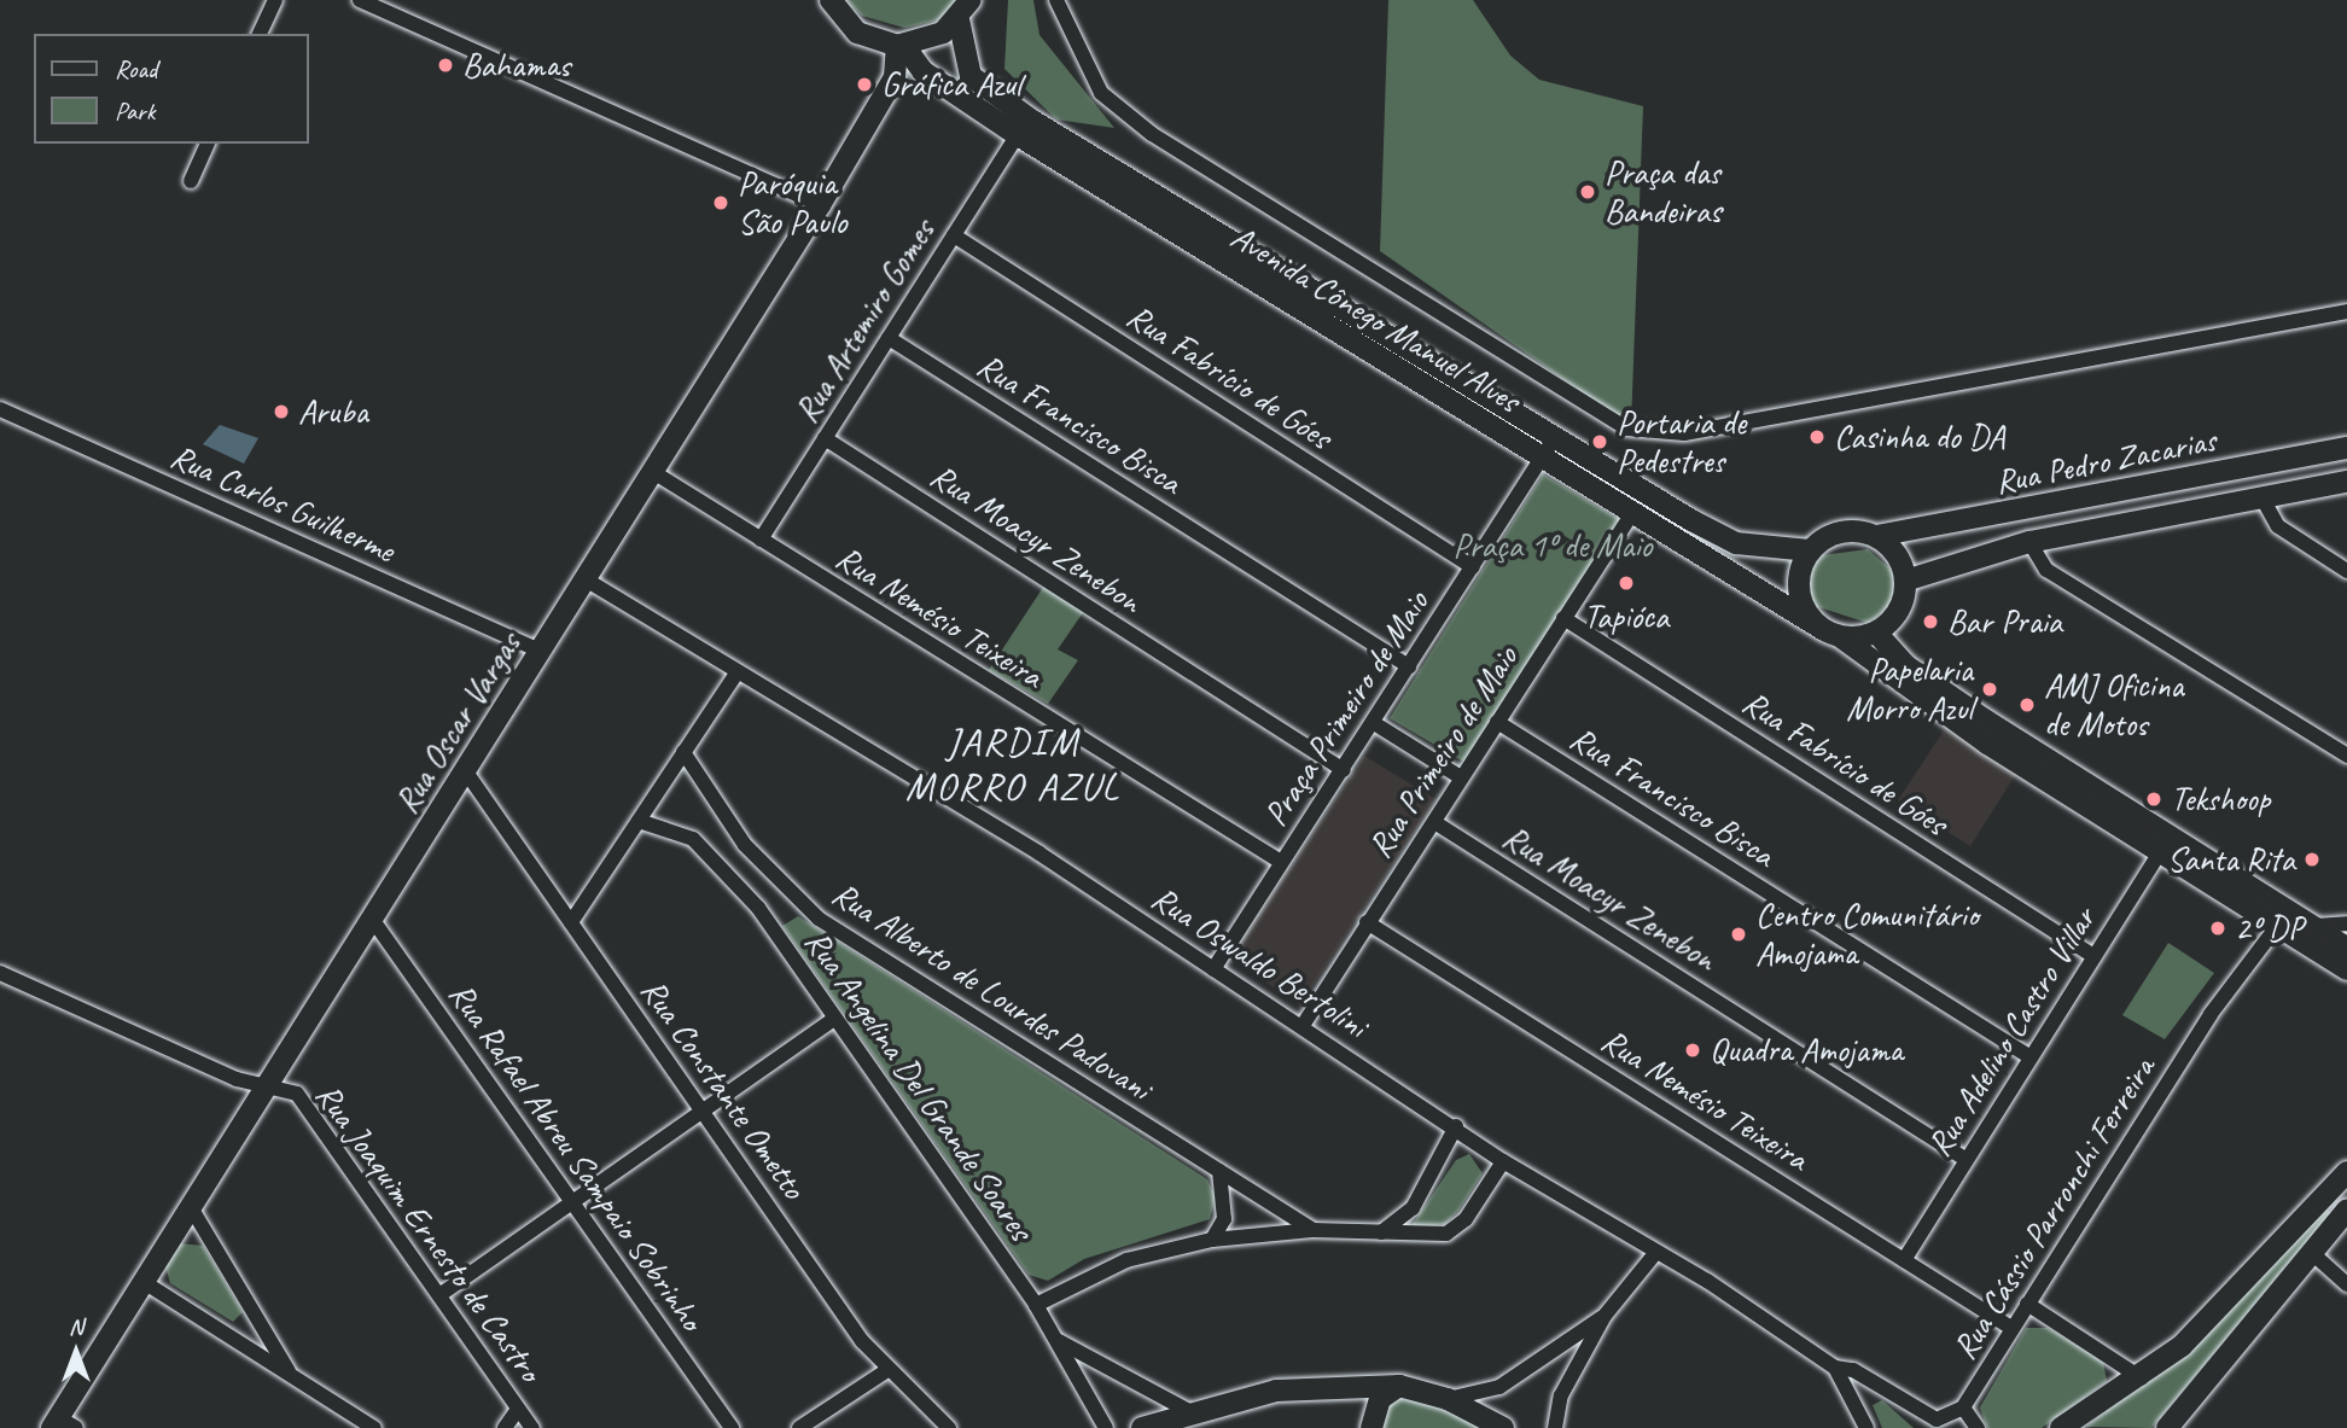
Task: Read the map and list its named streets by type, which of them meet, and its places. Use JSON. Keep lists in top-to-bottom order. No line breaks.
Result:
{"streets":{"street":["Avenida Cônego Manuel Alves","Rua Artemiro Gomes","Rua Fabrício de Góes","Rua Francisco Bisca","Rua Pedro Zacarias","Rua Carlos Guilherme","Rua Moacyr Zenebon","Rua Nemésio Teixeira","Praça Primeiro de Maio","Rua Oscar Vargas","Rua Primeiro de Maio","Rua Oswaldo Bertolini","Rua Alberto de Lourdes Padovani","Rua Adelino Castro Villar","Rua Angelina Del Grande Soares","Rua Constante Ometto","Rua Rafael Abreu Sampaio Sobrinho","Rua Cássio Parronchi Ferreira","Rua Joaquim Ernesto de Castro"]},"crossings":[["Avenida Cônego Manuel Alves","Rua Artemiro Gomes"],["Avenida Cônego Manuel Alves","Rua Pedro Zacarias"],["Avenida Cônego Manuel Alves","Praça Primeiro de Maio"],["Avenida Cônego Manuel Alves","Rua Oscar Vargas"],["Avenida Cônego Manuel Alves","Rua Primeiro de Maio"],["Avenida Cônego Manuel Alves","Rua Adelino Castro Villar"],["Avenida Cônego Manuel Alves","Rua Cássio Parronchi Ferreira"],["Rua Artemiro Gomes","Rua Fabrício de Góes"],["Rua Artemiro Gomes","Rua Francisco Bisca"],["Rua Artemiro Gomes","Rua Moacyr Zenebon"],["Rua Artemiro Gomes","Rua Nemésio Teixeira"],["Rua Fabrício de Góes","Praça Primeiro de Maio"],["Rua Fabrício de Góes","Rua Primeiro de Maio"],["Rua Fabrício de Góes","Rua Adelino Castro Villar"],["Rua Francisco Bisca","Praça Primeiro de Maio"],["Rua Francisco Bisca","Rua Primeiro de Maio"],["Rua Francisco Bisca","Rua Adelino Castro Villar"],["Rua Carlos Guilherme","Rua Oscar Vargas"],["Rua Moacyr Zenebon","Praça Primeiro de Maio"],["Rua Moacyr Zenebon","Rua Primeiro de Maio"],["Rua Moacyr Zenebon","Rua Adelino Castro Villar"],["Rua Nemésio Teixeira","Praça Primeiro de Maio"],["Rua Nemésio Teixeira","Rua Oscar Vargas"],["Rua Nemésio Teixeira","Rua Primeiro de Maio"],["Rua Nemésio Teixeira","Rua Adelino Castro Villar"],["Rua Nemésio Teixeira","Rua Cássio Parronchi Ferreira"],["Praça Primeiro de Maio","Rua Oswaldo Bertolini"],["Rua Oscar Vargas","Rua Oswaldo Bertolini"],["Rua Oscar Vargas","Rua Constante Ometto"],["Rua Oscar Vargas","Rua Rafael Abreu Sampaio Sobrinho"],["Rua Oscar Vargas","Rua Joaquim Ernesto de Castro"],["Rua Primeiro de Maio","Rua Oswaldo Bertolini"],["Rua Oswaldo Bertolini","Rua Cássio Parronchi Ferreira"]],"districts":["JARDIM MORRO AZUL"],"parks":["Praça 1º de Maio"],"places":["Bahamas","Gráfica Azul","Praça das Bandeiras","Paróquia São Paulo","Aruba","Casinha do DA","Portaria de Pedestres","Tapióca","Bar Praia","Papelaria Morro Azul","AMJ Oficina de Motos","Tekshoop","Santa Rita","2º DP","Centro Comunitário Amojama","Quadra Amojama"],"legend":["Road","Park"],"north":"top"}
